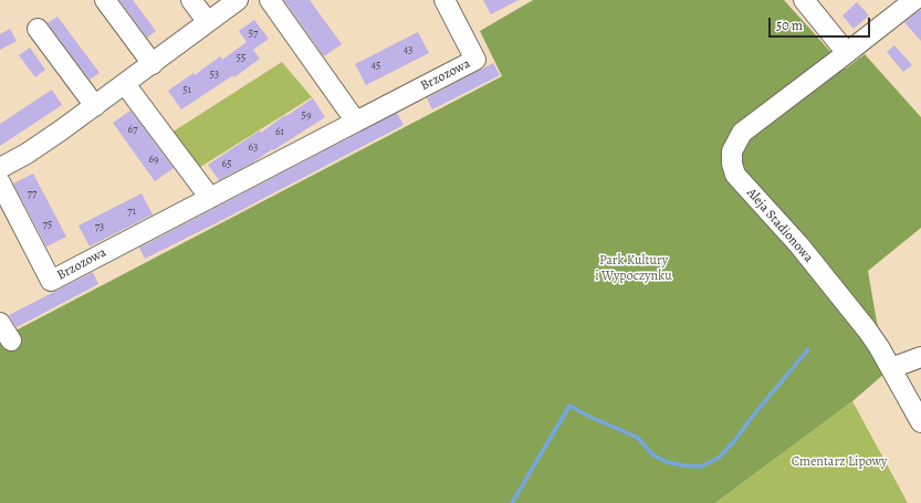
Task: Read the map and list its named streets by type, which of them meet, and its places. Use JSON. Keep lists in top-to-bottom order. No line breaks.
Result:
{"streets":{"street":["Brzozowa","Aleja Stadionowa"]},"parks":["Park Kultury i Wypoczynku","Cmentarz Lipowy"],"house_numbers":["57","43","55","45","53","51","59","67","61","63","69","65","77","71","75","73"],"scale_bar":"50 m"}
